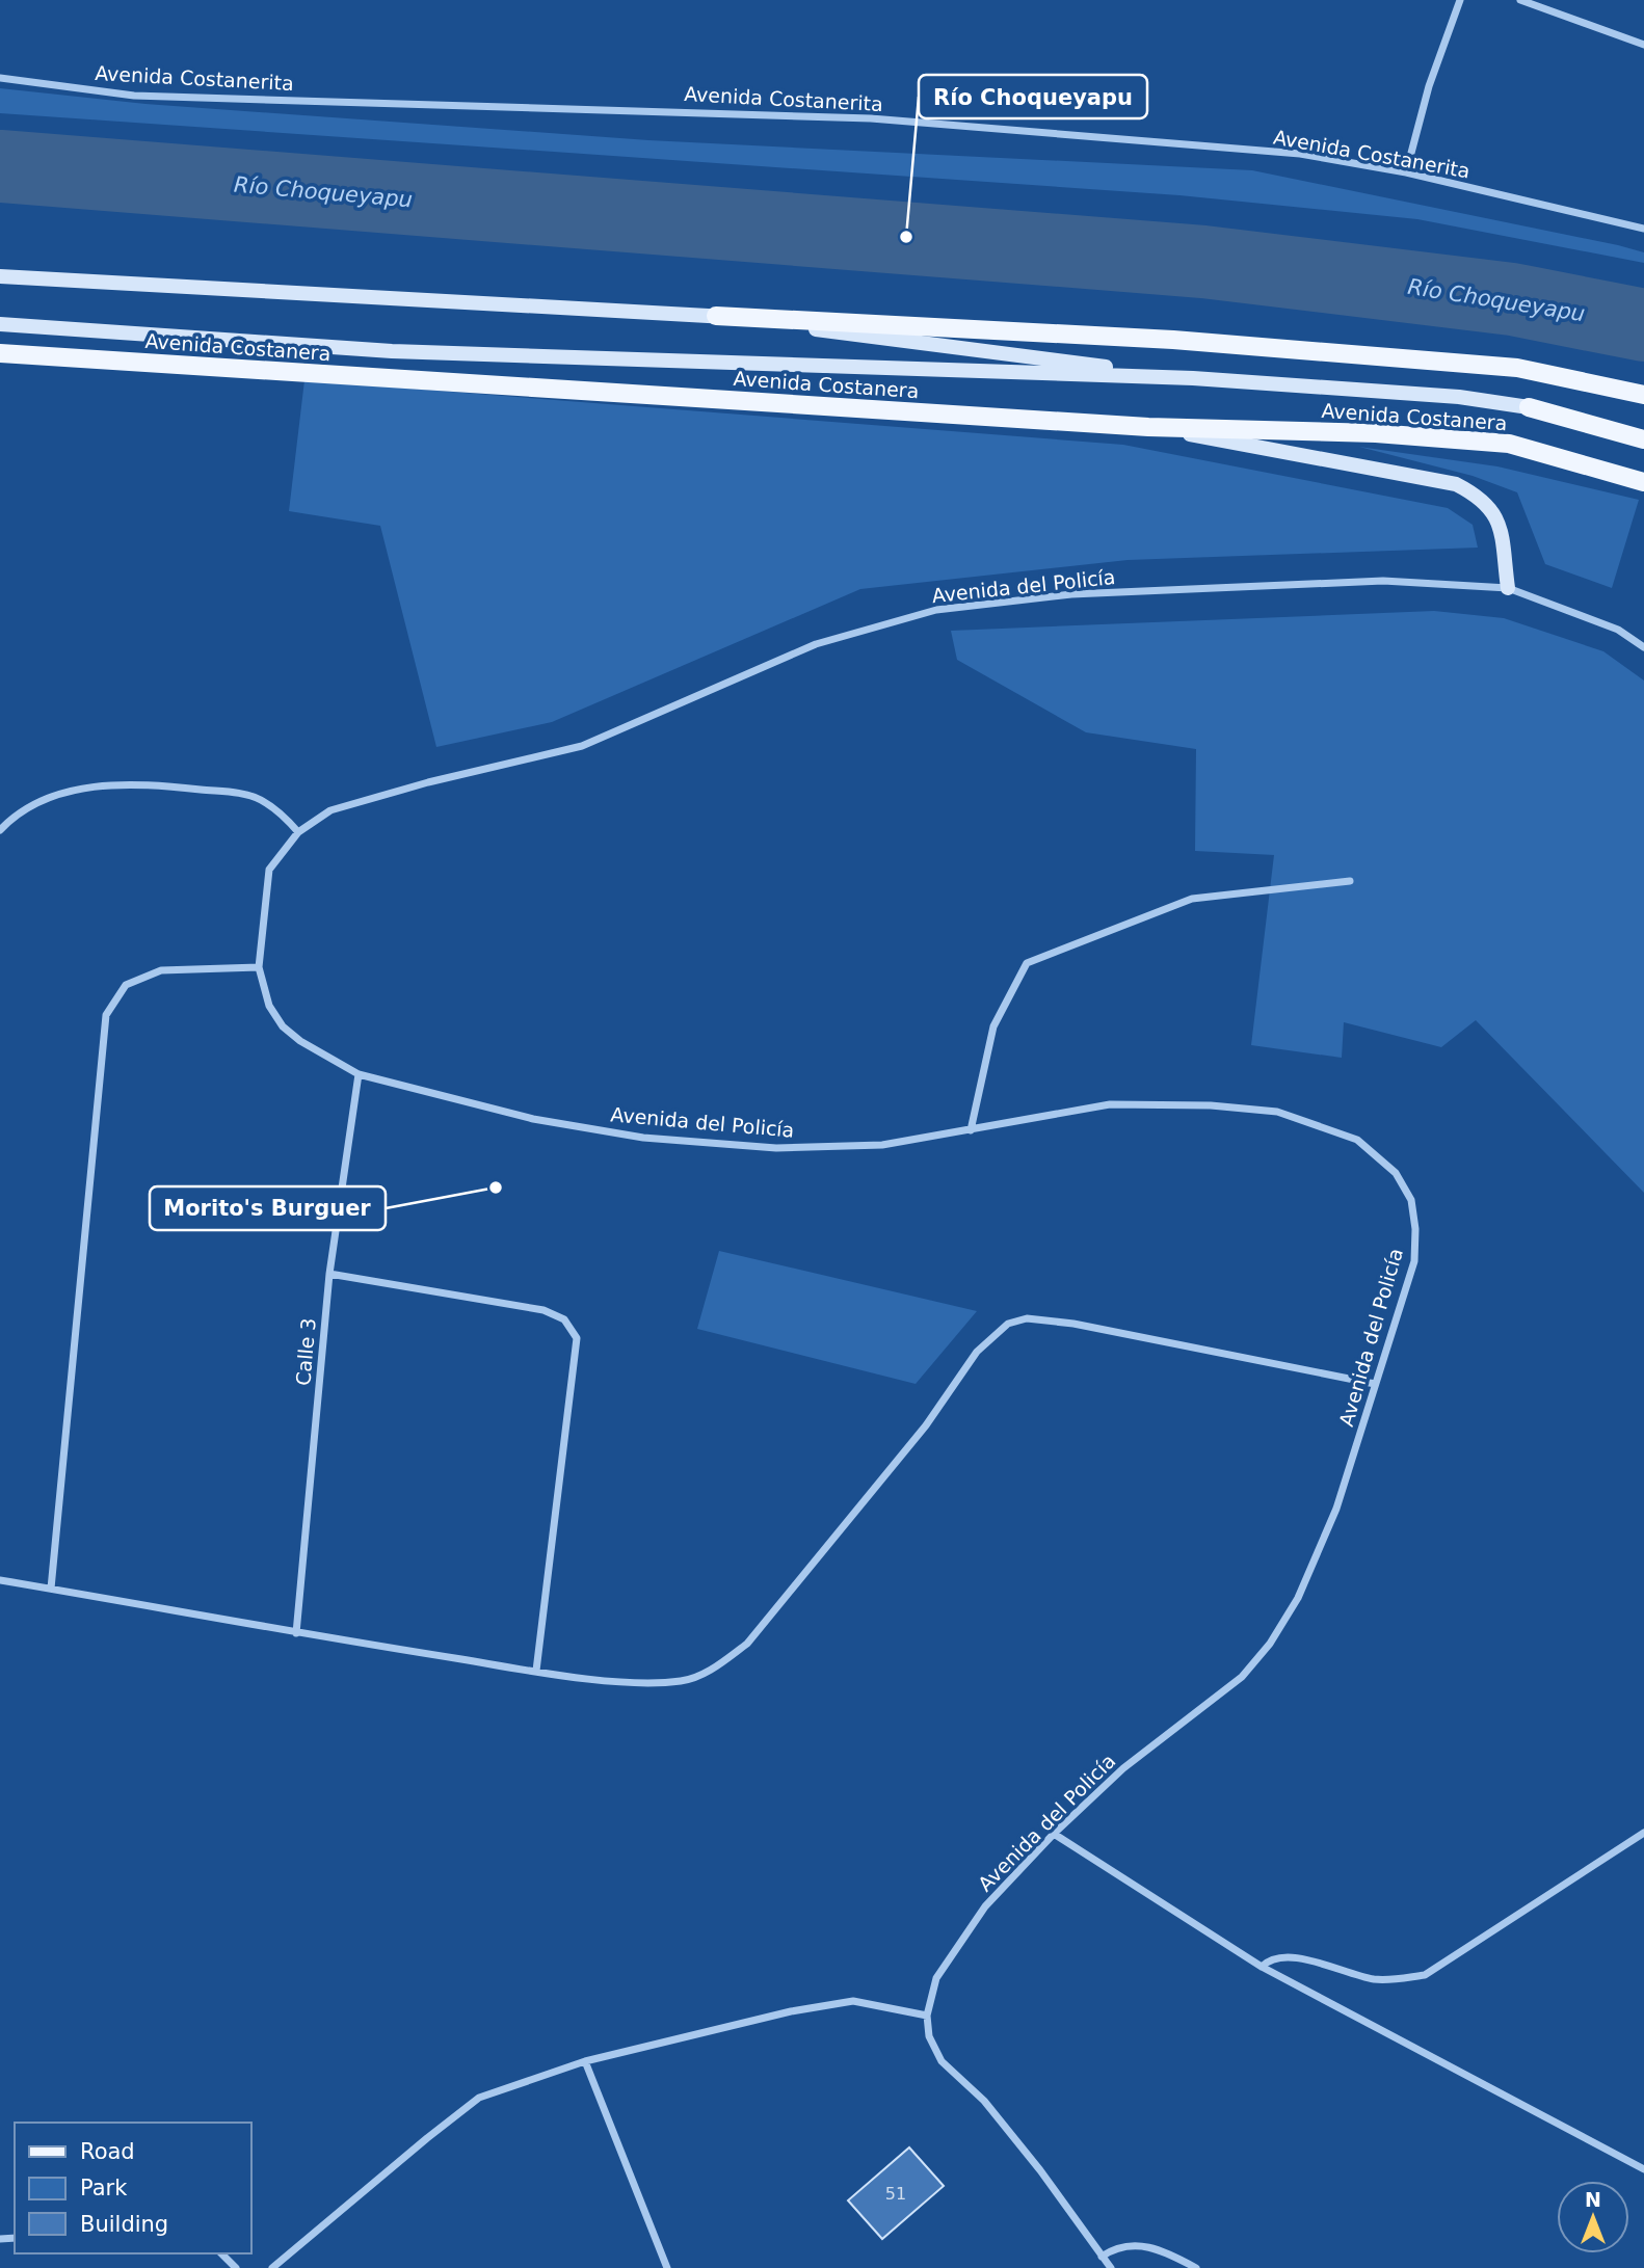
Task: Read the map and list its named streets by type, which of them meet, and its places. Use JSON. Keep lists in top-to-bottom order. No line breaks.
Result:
{"streets":{"main road":["Avenida Costanera"],"street":["Avenida Costanerita","Avenida del Policía","Calle 3"]},"crossings":[["Avenida del Policía","Calle 3"]],"water":["Río Choqueyapu"],"places":["Río Choqueyapu","Morito's Burguer"],"house_numbers":["51"],"legend":["Road","Park","Building"],"north":"top"}
